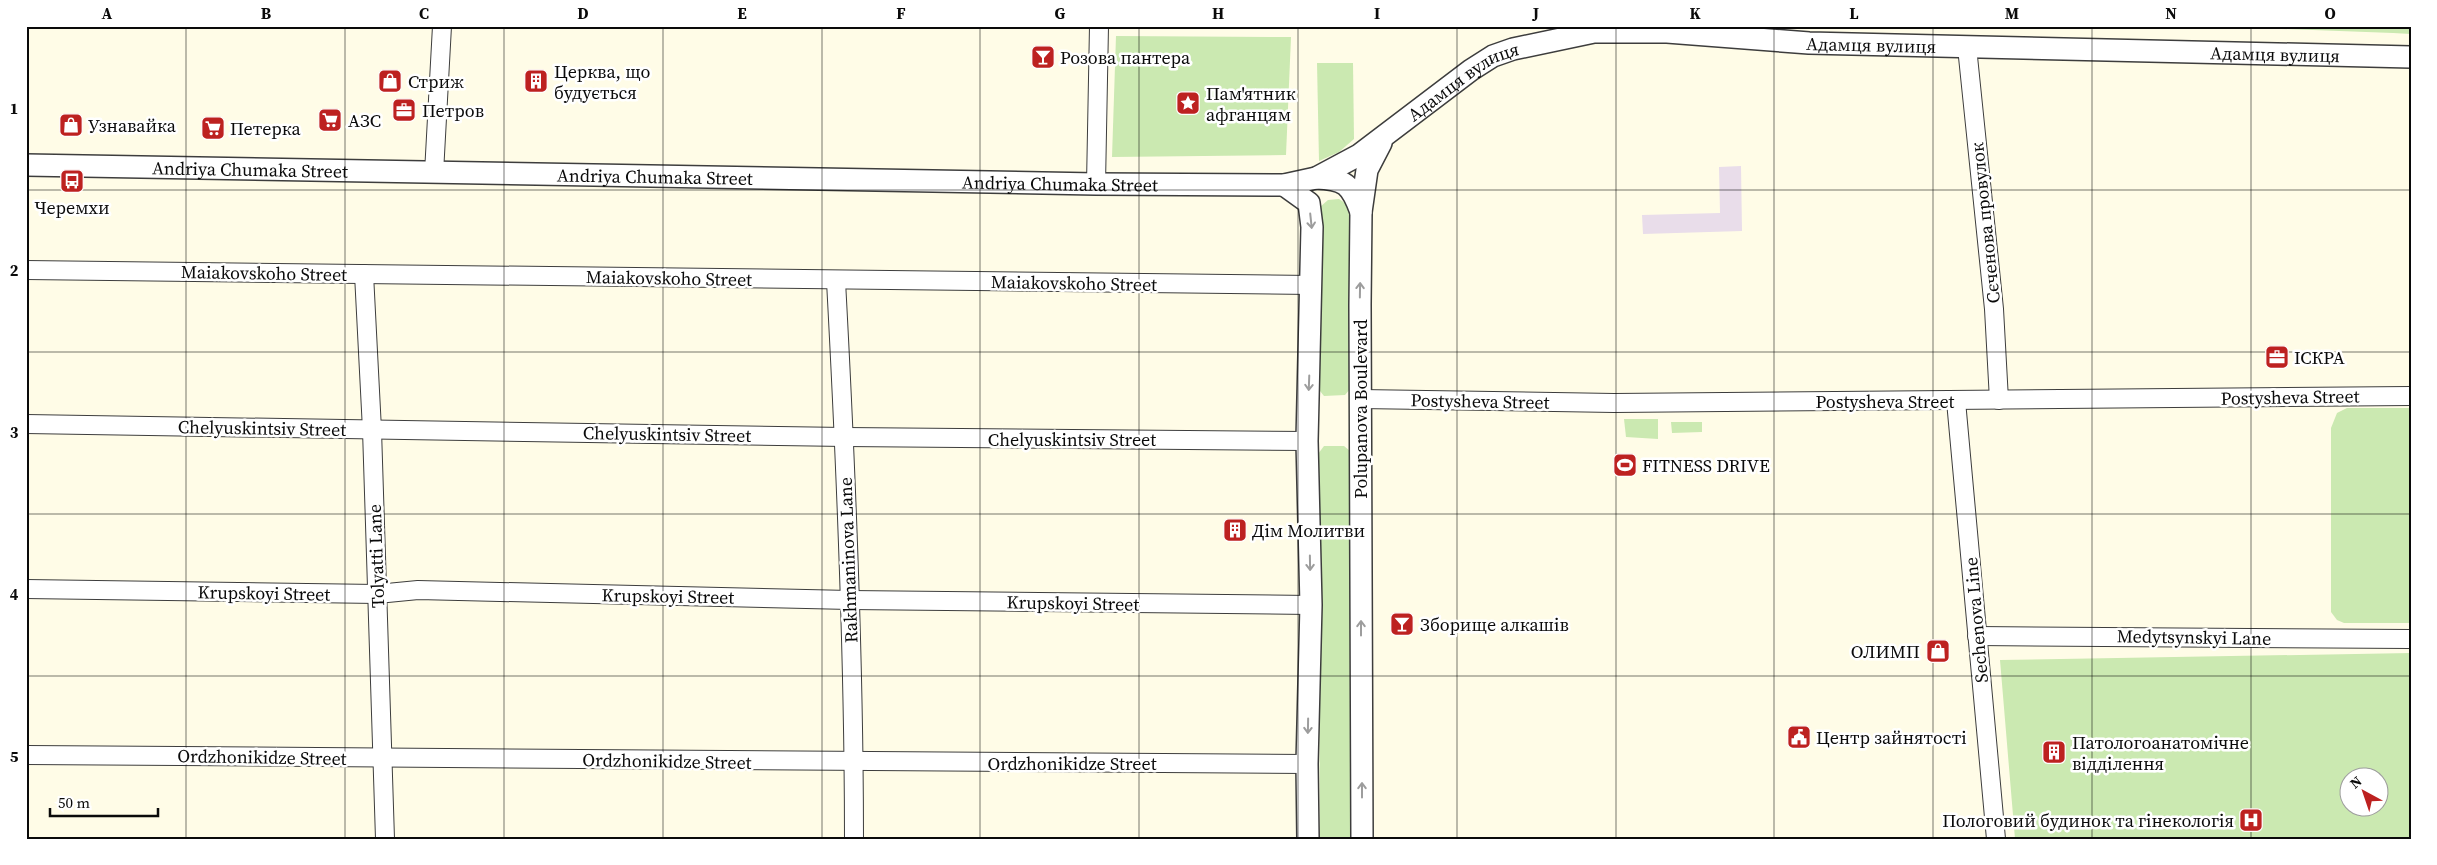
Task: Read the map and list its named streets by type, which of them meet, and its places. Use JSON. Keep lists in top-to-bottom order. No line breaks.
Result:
{"streets":{"street":["Адамця вулиця","Andriya Chumaka Street","Сєченова провулок","Maiakovskoho Street","Postysheva Street","Polupanova Boulevard","Chelyuskintsiv Street","Tolyatti Lane","Rakhmaninova Lane","Krupskoyi Street","Sechenova Line","Medytsynskyi Lane","Ordzhonikidze Street"]},"crossings":[["Адамця вулиця","Andriya Chumaka Street"],["Адамця вулиця","Сєченова провулок"],["Адамця вулиця","Polupanova Boulevard"],["Сєченова провулок","Postysheva Street"],["Maiakovskoho Street","Tolyatti Lane"],["Maiakovskoho Street","Rakhmaninova Lane"],["Postysheva Street","Polupanova Boulevard"],["Postysheva Street","Sechenova Line"],["Chelyuskintsiv Street","Tolyatti Lane"],["Chelyuskintsiv Street","Rakhmaninova Lane"],["Tolyatti Lane","Krupskoyi Street"],["Tolyatti Lane","Ordzhonikidze Street"],["Rakhmaninova Lane","Krupskoyi Street"],["Rakhmaninova Lane","Ordzhonikidze Street"],["Sechenova Line","Medytsynskyi Lane"]],"places":{"bar":["Розова пантера","Зборище алкашів"],"shop":["Стриж","Узнавайка","ОЛИМП"],"building":["Церква, що будується","Дім Молитви","Патологоанатомічне відділення"],"place":["Пам'ятник афганцям"],"office":["Петров","ІСКРА"],"supermarket":["АЗС","Петерка"],"bus stop":["Черемхи"],"sports":["FITNESS DRIVE"],"public building":["Центр зайнятості"],"hospital":["Пологовий будинок та гінекологія"]},"scale_bar":"50 m","north":"top left","grid":{"columns":["A","B","C","D","E","F","G","H","I","J","K","L","M","N","O"],"rows":["1","2","3","4","5"]}}
